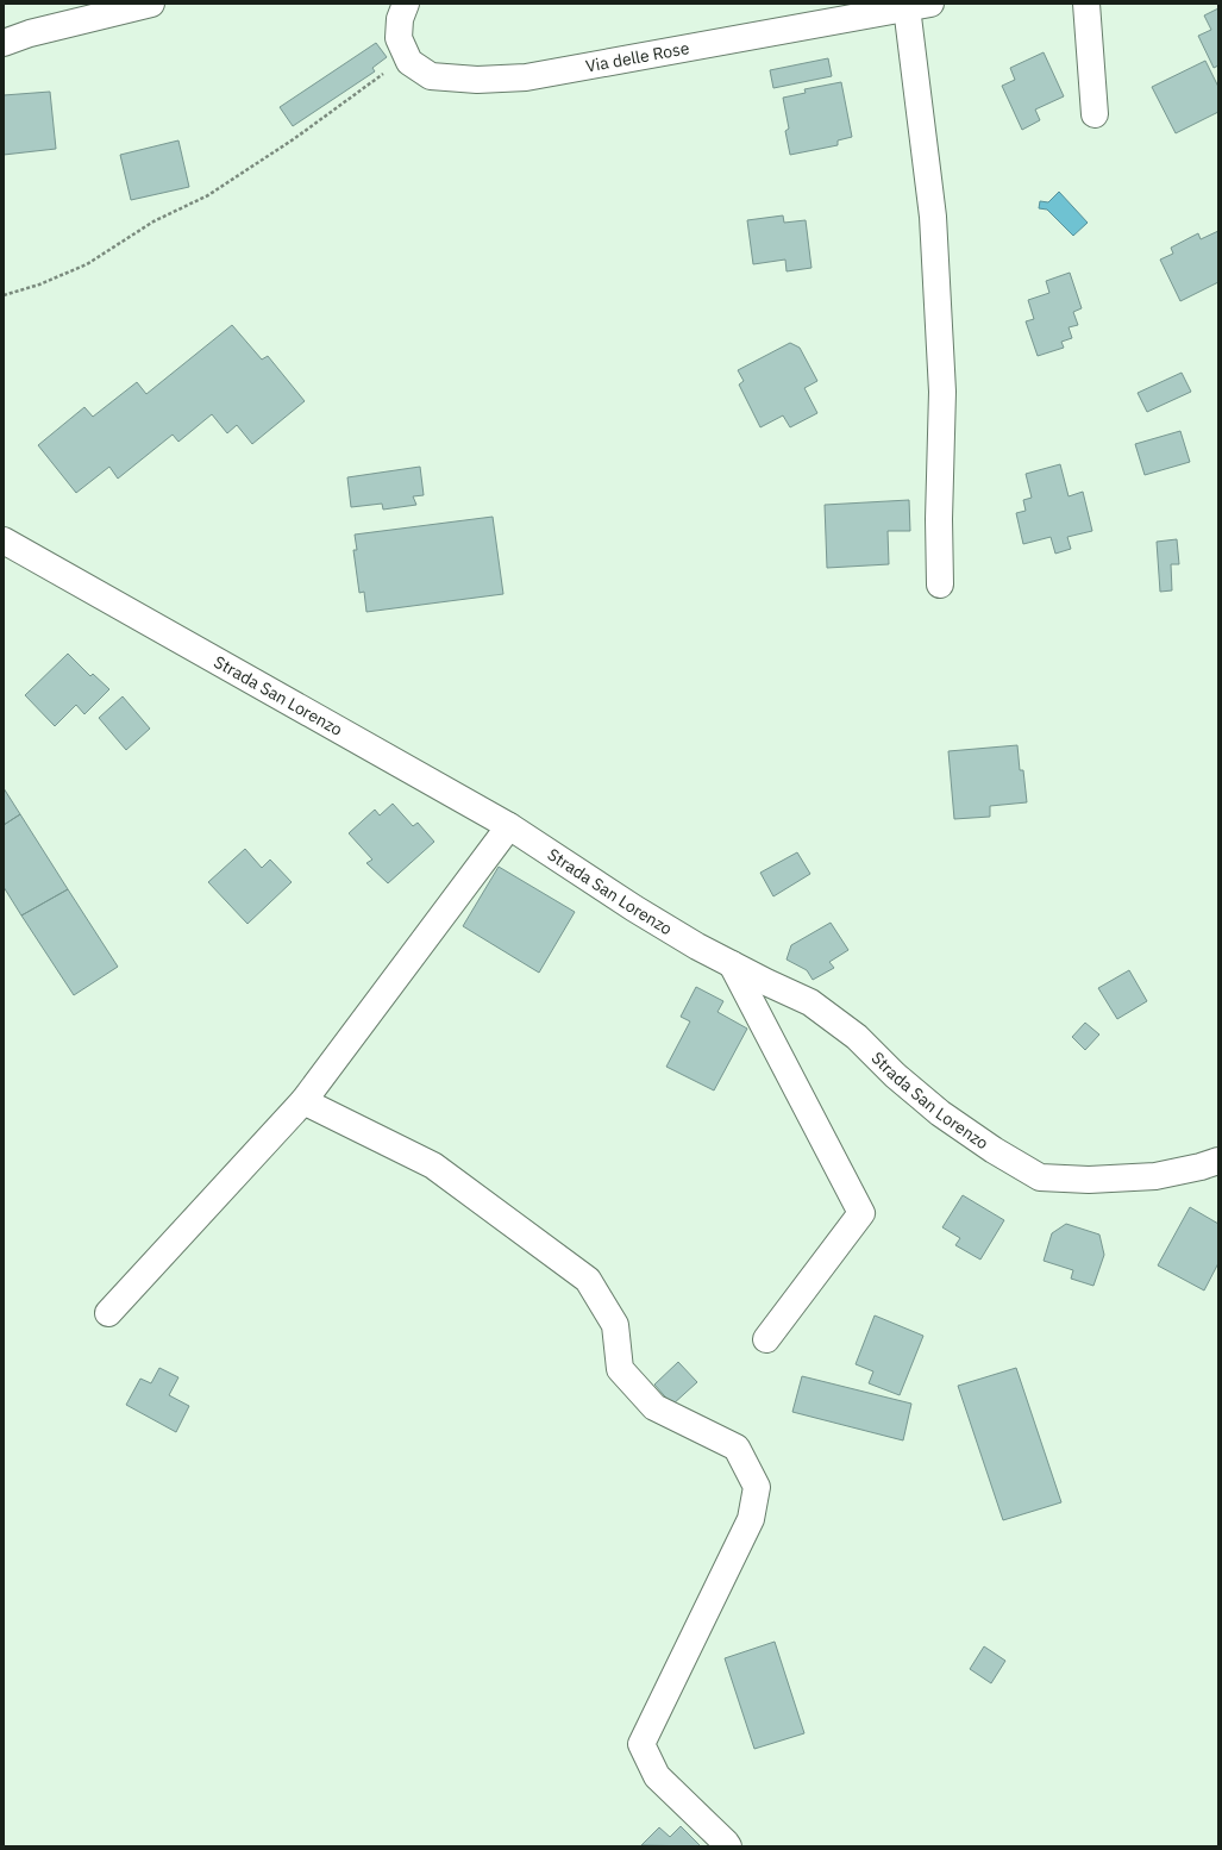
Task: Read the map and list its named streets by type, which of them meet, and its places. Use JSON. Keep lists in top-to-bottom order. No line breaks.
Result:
{"streets":{"street":["Via delle Rose","Strada San Lorenzo"]}}
